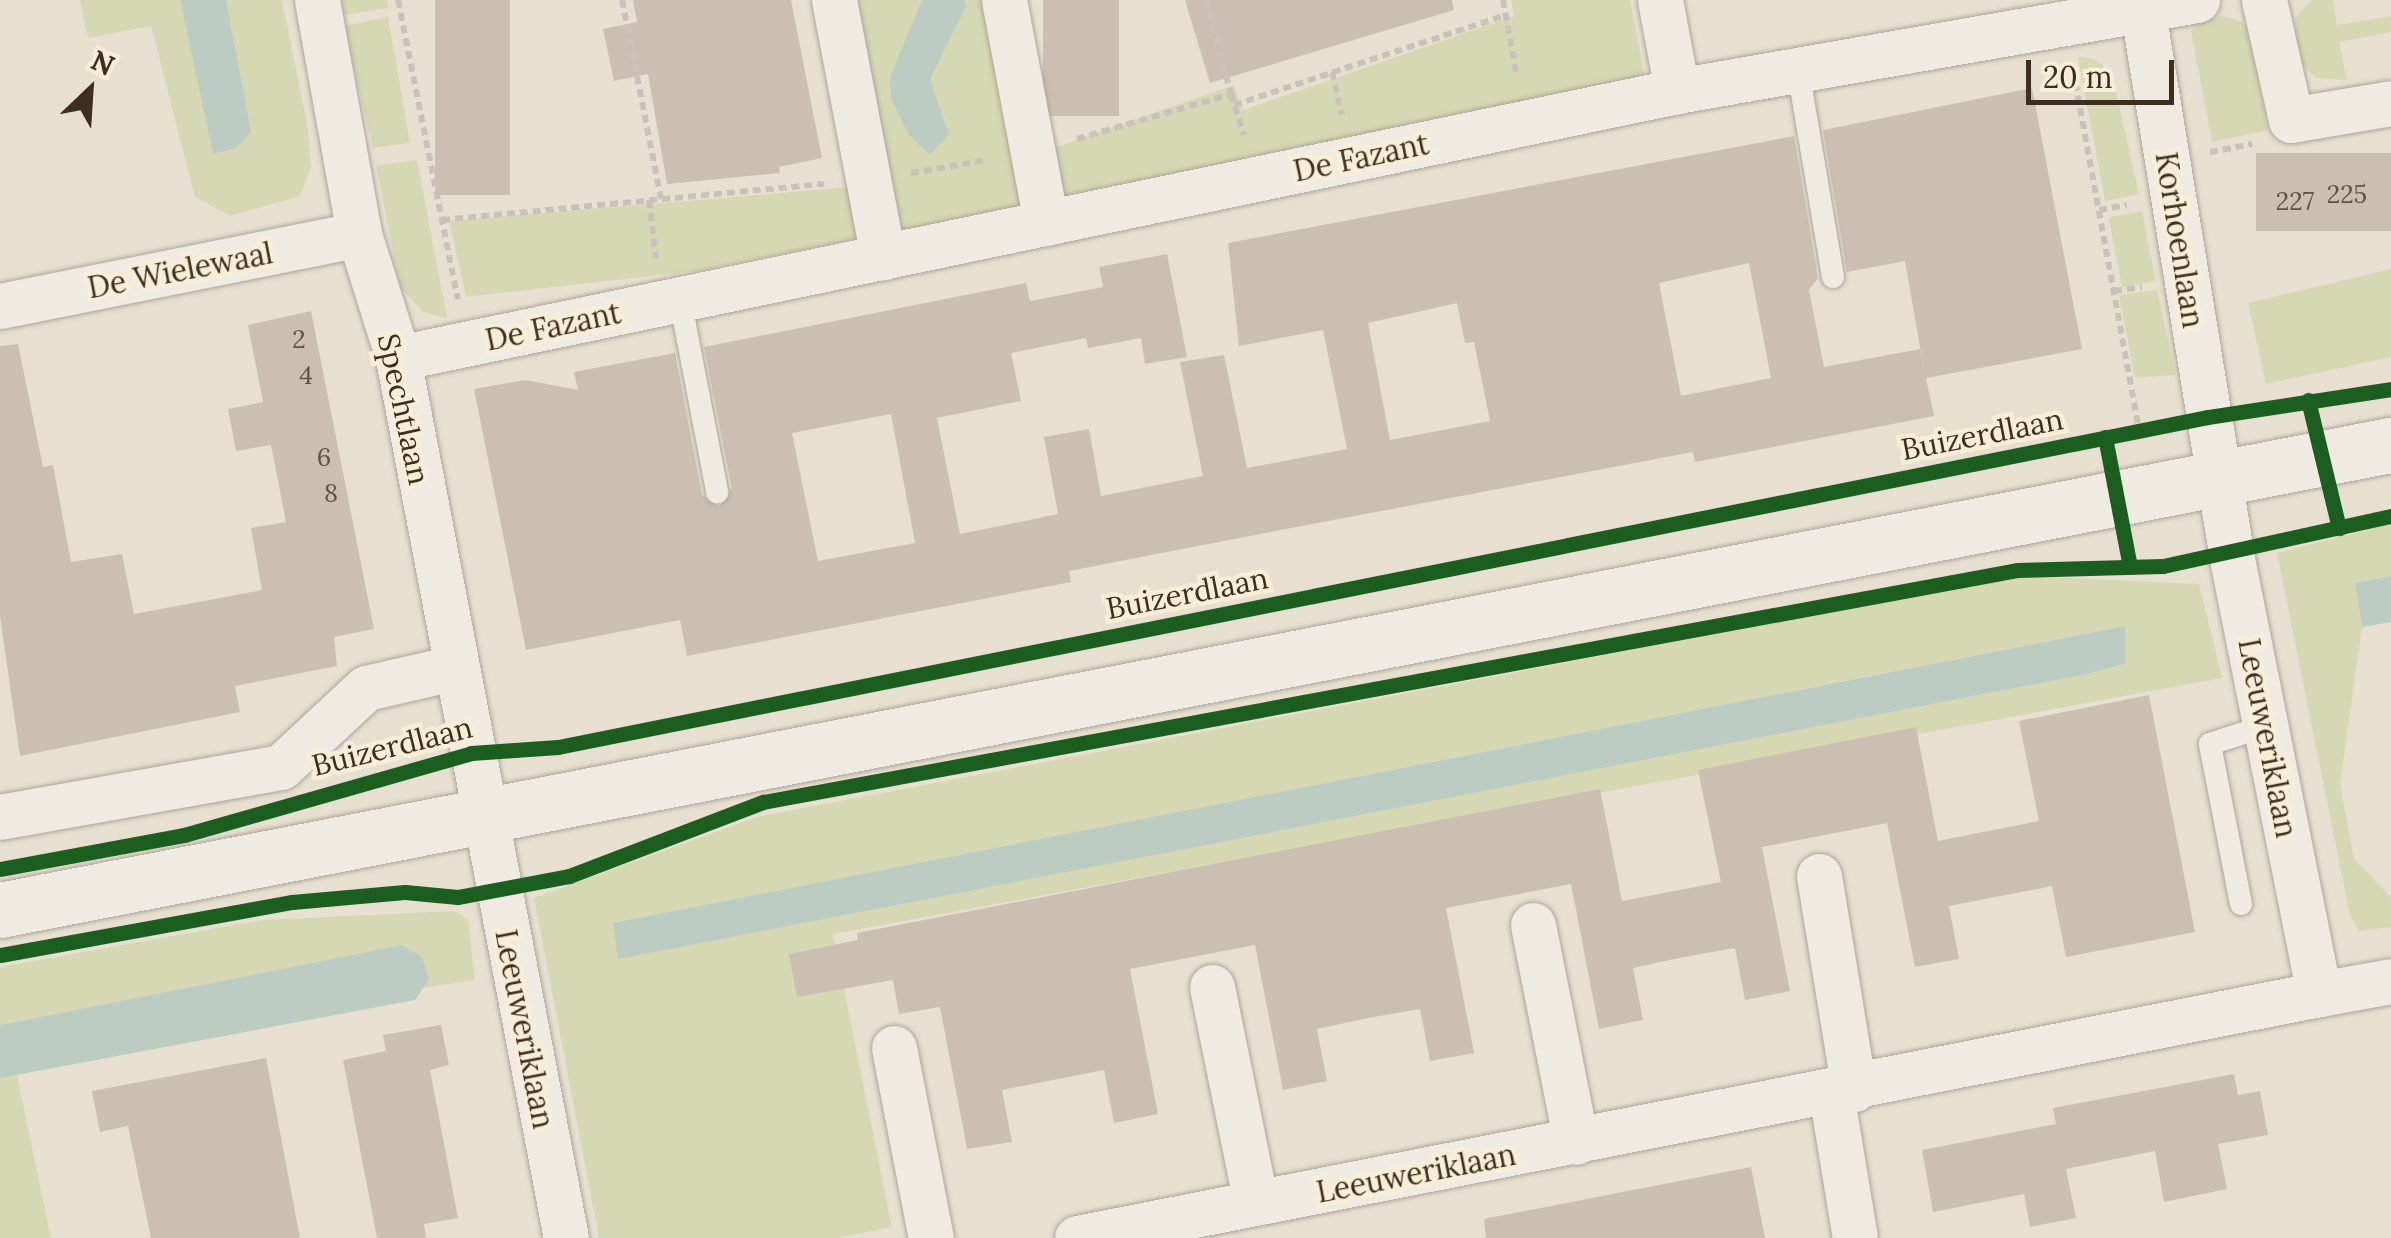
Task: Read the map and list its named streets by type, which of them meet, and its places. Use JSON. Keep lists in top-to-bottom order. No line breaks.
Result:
{"streets":{"street":["De Fazant","Korhoenlaan","De Wielewaal","Spechtlaan","Buizerdlaan","Leeuweriklaan"]},"crossings":[["De Fazant","Korhoenlaan"],["De Fazant","Spechtlaan"],["Korhoenlaan","Leeuweriklaan"],["De Wielewaal","Spechtlaan"],["Spechtlaan","Buizerdlaan"],["Spechtlaan","Leeuweriklaan"]],"house_numbers":["225","227","2","4","6","8"],"scale_bar":"20 m","north":"top right"}
